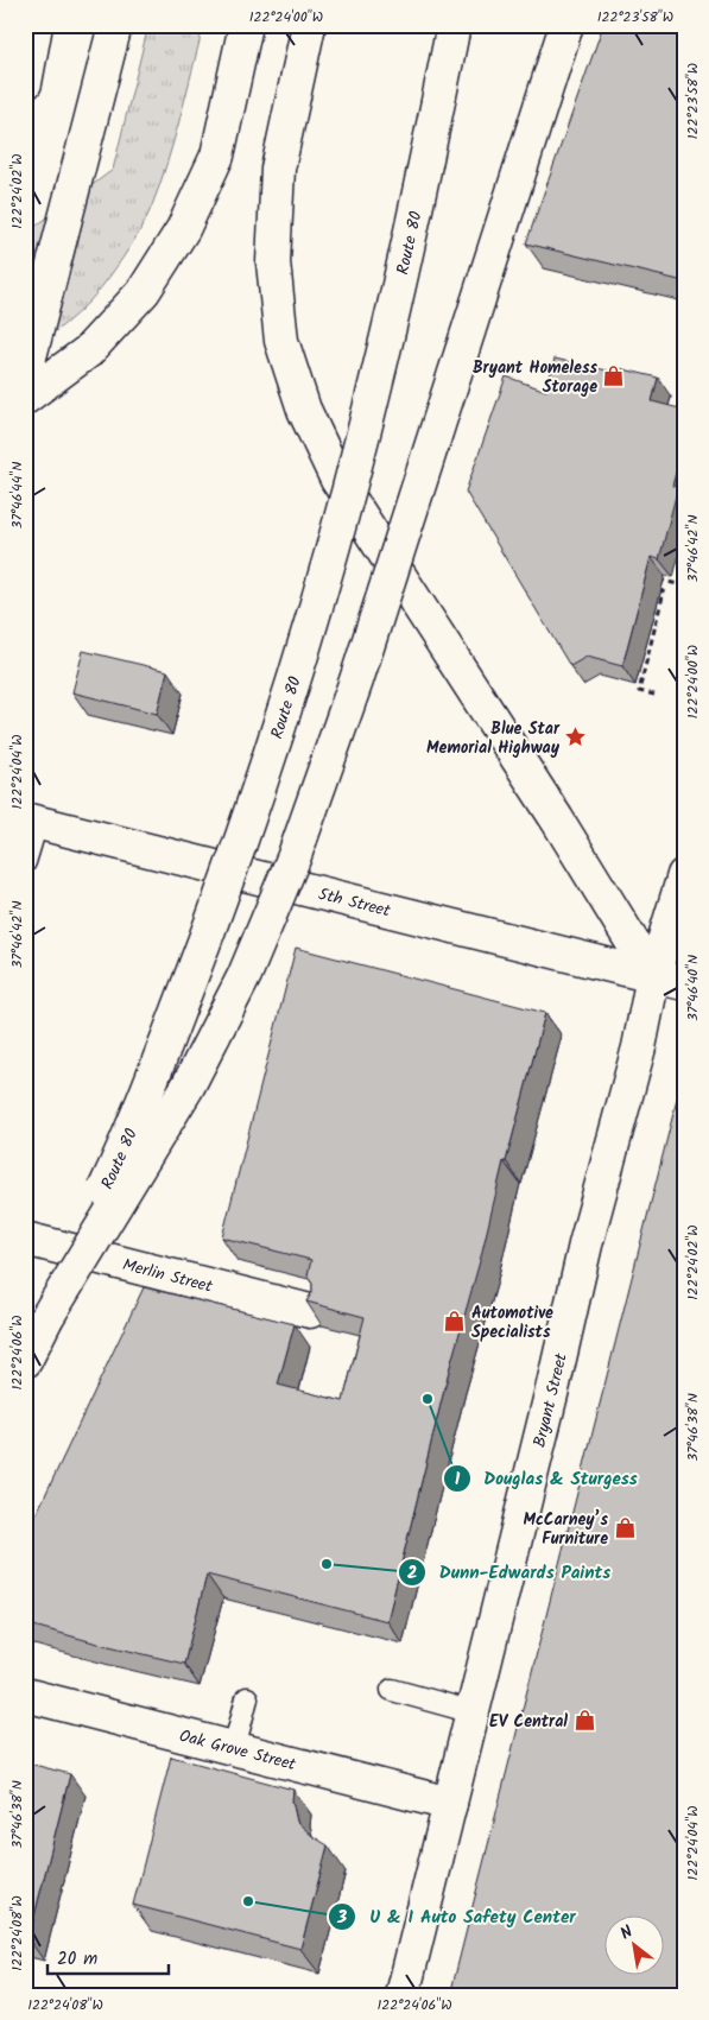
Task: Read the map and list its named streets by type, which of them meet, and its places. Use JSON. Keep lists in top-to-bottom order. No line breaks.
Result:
{"streets":{"main road":["Route 80","5th Street","Merlin Street","Bryant Street","Oak Grove Street"]},"crossings":[["5th Street","Bryant Street"],["Bryant Street","Oak Grove Street"]],"places":{"shop":["Bryant Homeless Storage","Automotive Specialists","McCarney’s Furniture","EV Central"],"place":["Blue Star Memorial Highway"],"other":["Douglas & Sturgess","Dunn-Edwards Paints","U & I Auto Safety Center"]},"scale_bar":"20 m","north":"top left","coordinates":["122°24'00\"W","122°23'58\"W","122°24'02\"W","37°46'44\"N","37°46'42\"N","122°24'04\"W","37°46'40\"N","122°24'06\"W","37°46'38\"N","122°24'08\"W"]}
